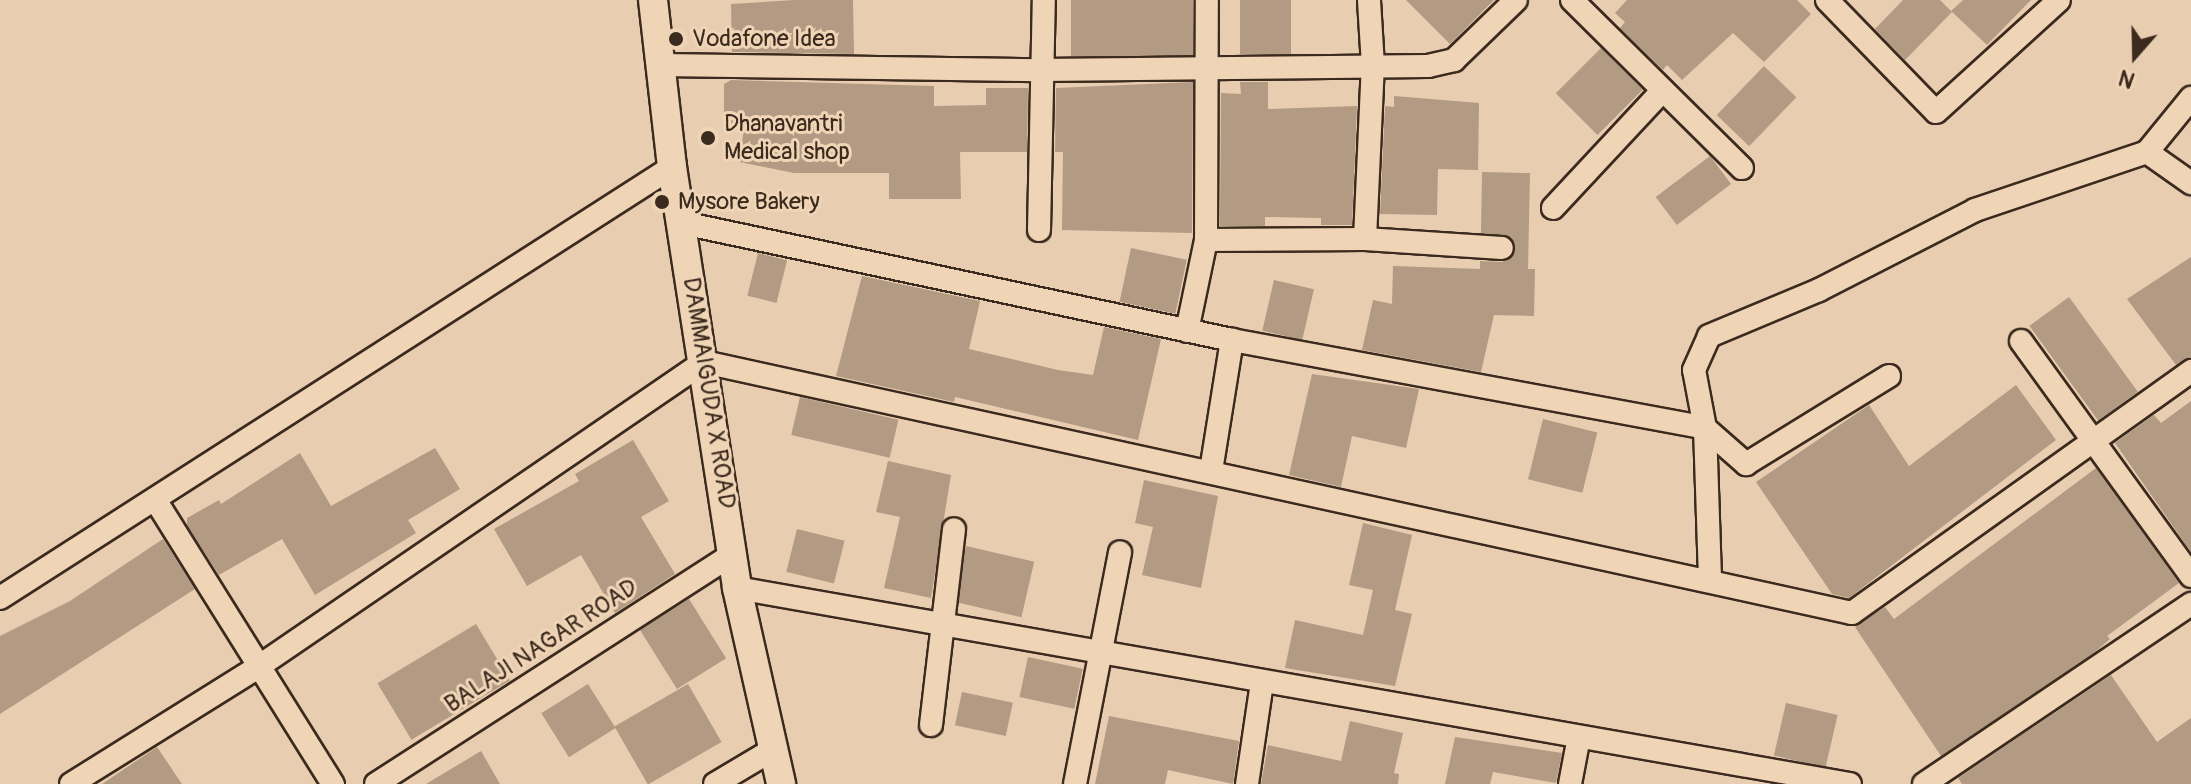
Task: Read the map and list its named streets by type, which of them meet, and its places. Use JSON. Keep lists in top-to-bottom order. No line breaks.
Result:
{"streets":{"street":["DAMMAIGUDA X ROAD","BALAJI NAGAR ROAD"]},"crossings":[["DAMMAIGUDA X ROAD","BALAJI NAGAR ROAD"]],"places":["Vodafone Idea","Dhanavantri Medical shop","Mysore Bakery"],"north":"bottom"}
